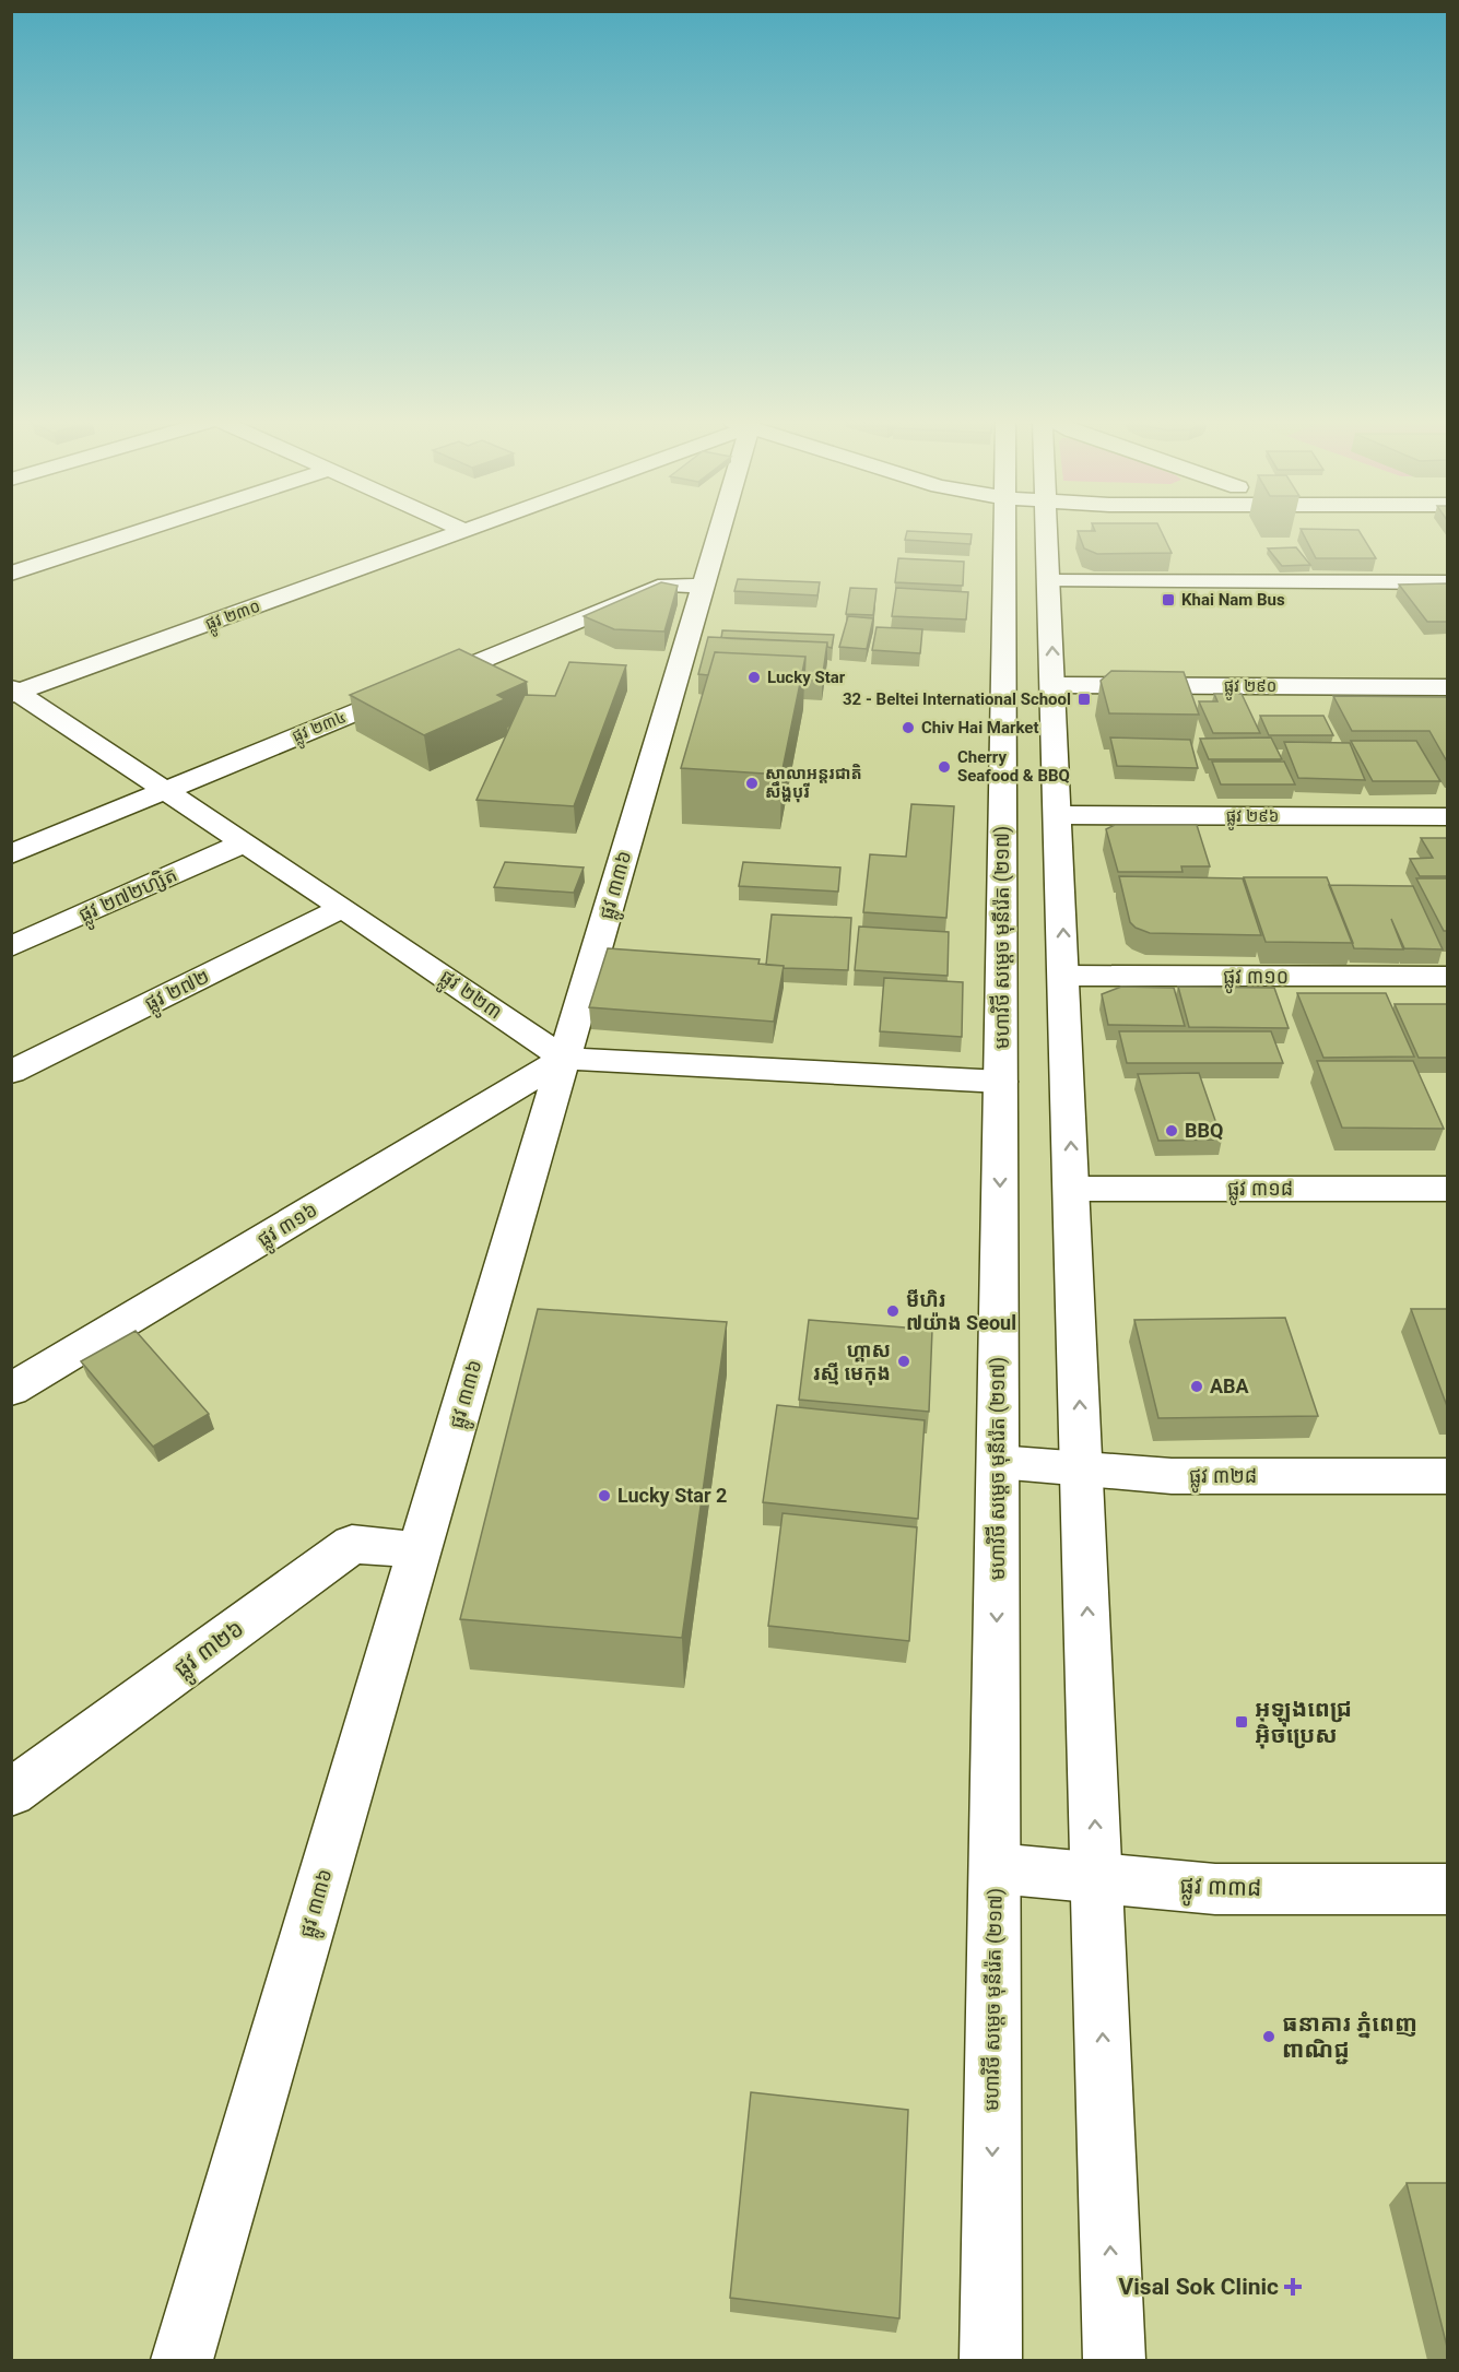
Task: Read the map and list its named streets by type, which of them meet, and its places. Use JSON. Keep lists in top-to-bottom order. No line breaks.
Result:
{"streets":{"street":["ផ្លូវ ២៣០","ផ្លូវ ២៩០","ផ្លូវ ២៣៤","ផ្លូវ ២៩៦","ផ្លូវ ៣៣៦","ផ្លូវ ២៧២ហ្សិត","មហាវិថី សម្តេច មុនីរ៉េត (២១៧)","ផ្លូវ ៣១០","ផ្លូវ ២៧២","ផ្លូវ ២២៣","ផ្លូវ ៣១៨","ផ្លូវ ៣១៦","ផ្លូវ ៣២៨","ផ្លូវ ៣២៦","ផ្លូវ ៣៣៨"]},"crossings":[["ផ្លូវ ២៣០","ផ្លូវ ២២៣"],["ផ្លូវ ២៣៤","ផ្លូវ ៣៣៦"],["ផ្លូវ ២៣៤","ផ្លូវ ២២៣"],["ផ្លូវ ៣៣៦","ផ្លូវ ២២៣"],["ផ្លូវ ៣៣៦","ផ្លូវ ៣១៦"],["ផ្លូវ ៣៣៦","ផ្លូវ ៣២៦"],["ផ្លូវ ២៧២ហ្សិត","ផ្លូវ ២២៣"],["មហាវិថី សម្តេច មុនីរ៉េត (២១៧)","ផ្លូវ ៣២៨"],["មហាវិថី សម្តេច មុនីរ៉េត (២១៧)","ផ្លូវ ៣៣៨"],["ផ្លូវ ២៧២","ផ្លូវ ២២៣"],["ផ្លូវ ២២៣","ផ្លូវ ៣១៦"]],"places":{"transit":["Khai Nam Bus","32 - Beltei International School","អុឡុងពេជ្រ អ៊ិចប្រេស"],"other":["Lucky Star","Chiv Hai Market","Cherry Seafood & BBQ","សាលាអន្តរជាតិ សឹង្ហបុរី","BBQ","មីហិរ ៧យ៉ាង Seoul","ហ្គាស រស្មី មេកុង","ABA","Lucky Star 2","ធនាគារ ភ្នំពេញ ពាណិជ្ជ"],"health":["Visal Sok Clinic"]}}
